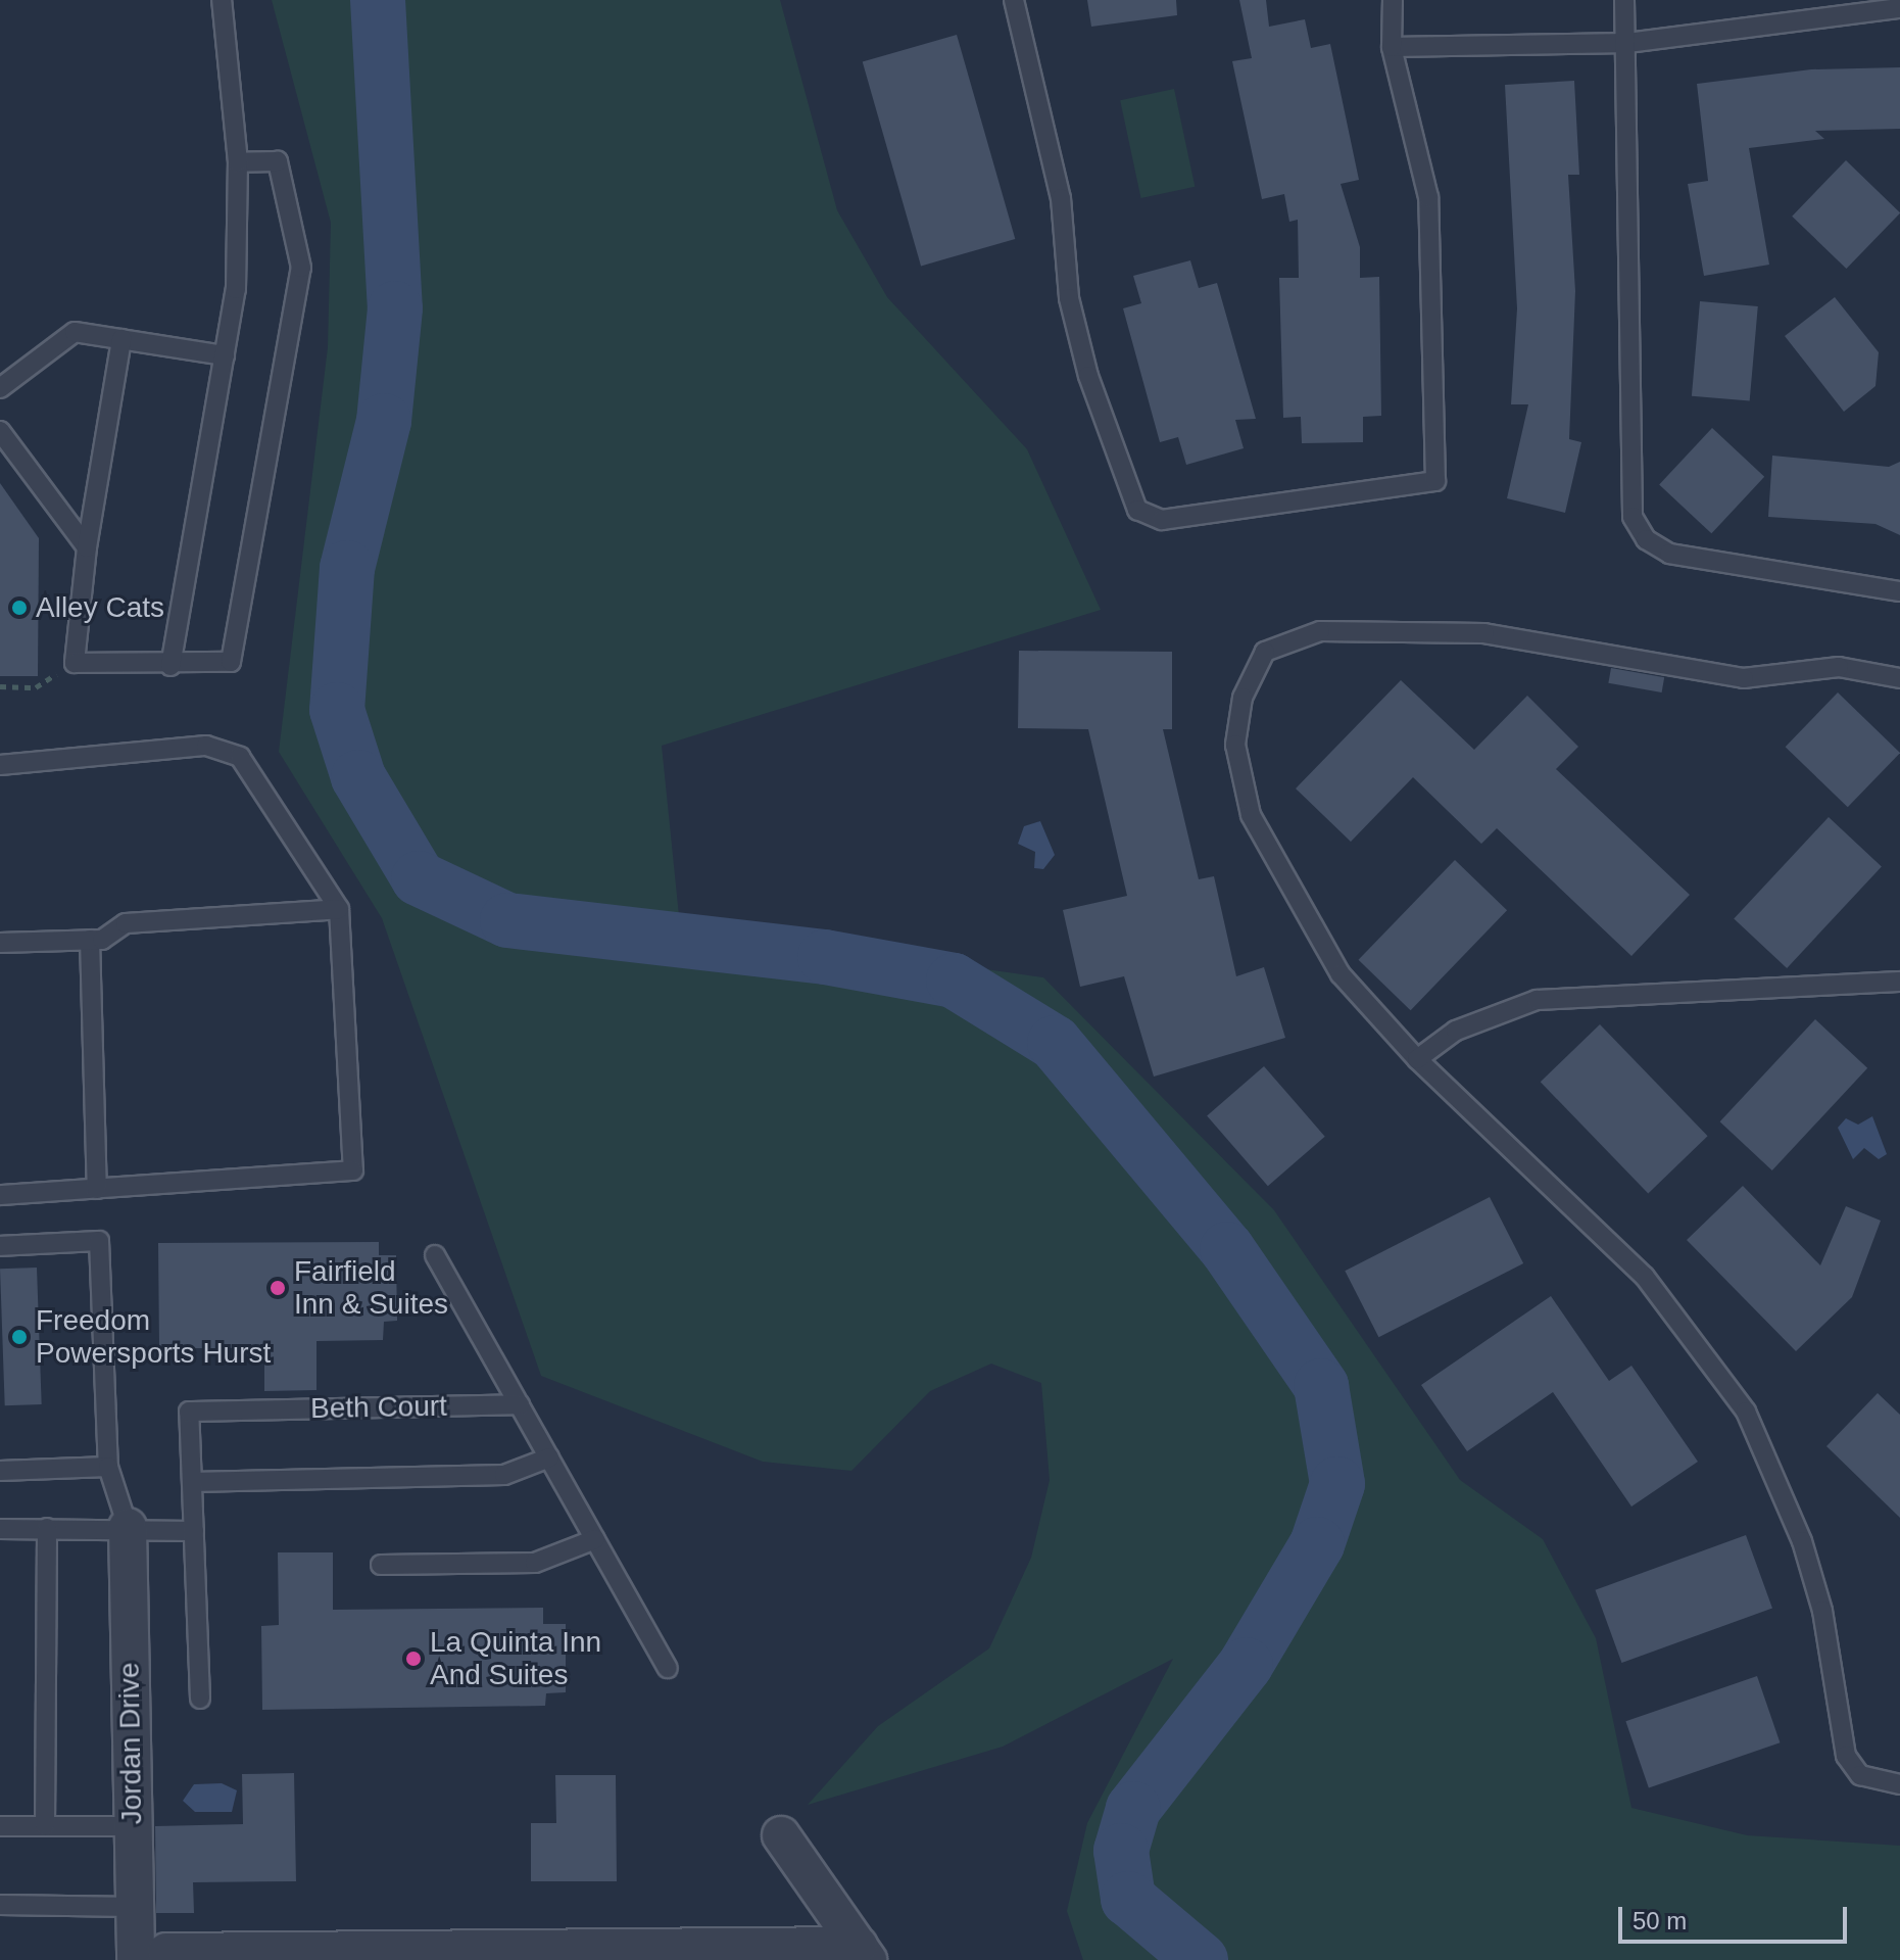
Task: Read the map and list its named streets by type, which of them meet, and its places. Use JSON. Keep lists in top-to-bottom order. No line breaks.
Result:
{"streets":{"street":["Jordan Drive"],"lane":["Beth Court"]},"places":["Alley Cats","Fairfield Inn & Suites","Freedom Powersports Hurst","La Quinta Inn And Suites"],"scale_bar":"50 m"}
